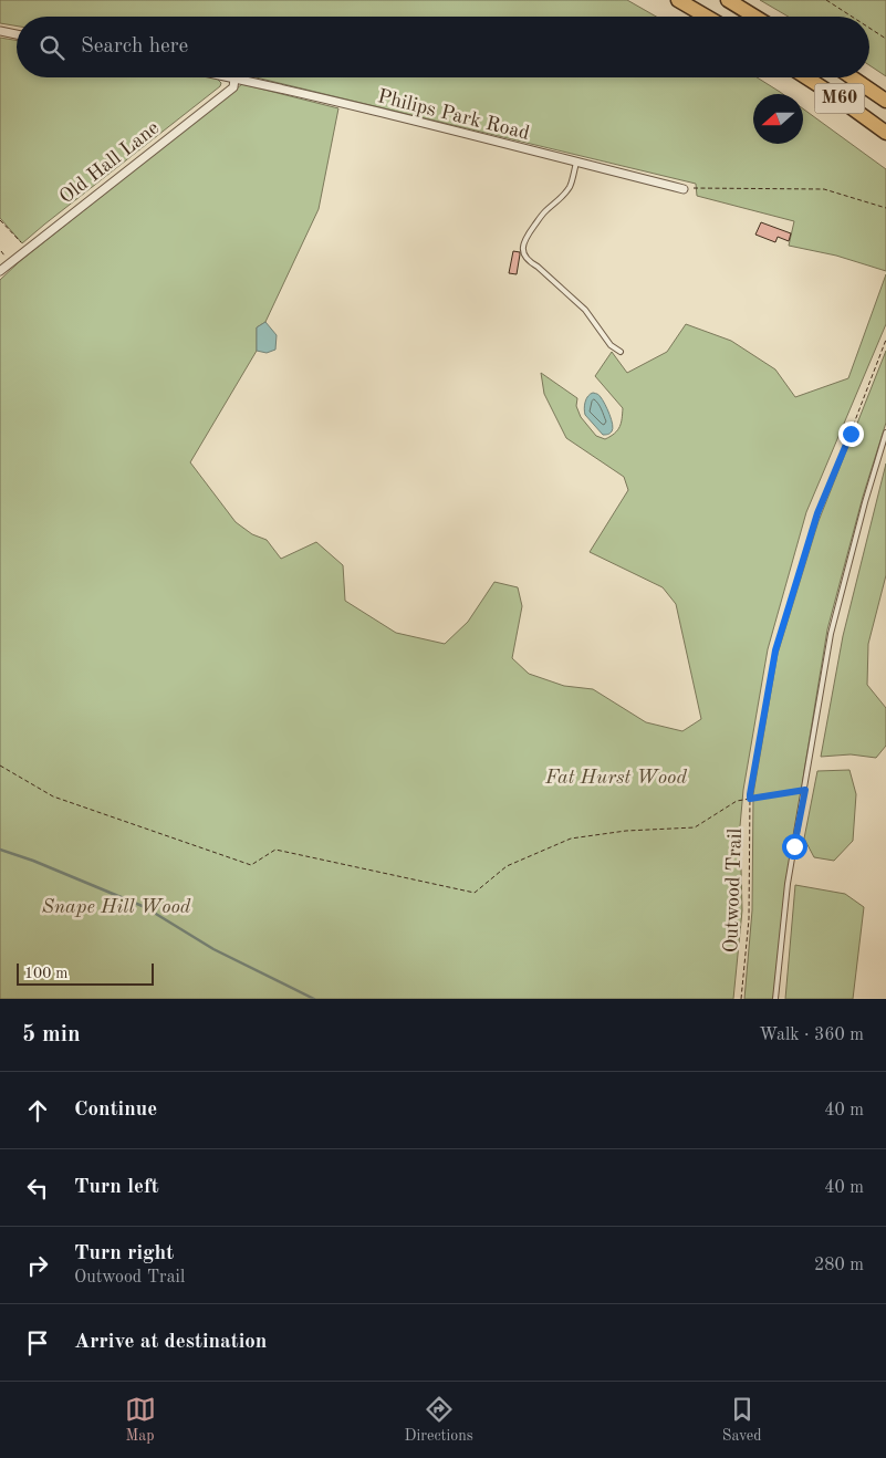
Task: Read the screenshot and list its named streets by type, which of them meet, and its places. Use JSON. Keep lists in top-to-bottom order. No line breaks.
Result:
{"streets":{"highway":["M60"],"street":["Philips Park Road","Old Hall Lane"],"path":["Outwood Trail"]},"crossings":[["Philips Park Road","Old Hall Lane"]],"parks":["Fat Hurst Wood","Snape Hill Wood"],"scale_bar":"100 m","north":"left","page":{"search":"Search here","scale":"100 m","heading":["5 min","Walk · 360 m"],"list":[["Continue","40 m"],["Turn left","40 m"],["Turn right","Outwood Trail","280 m"],"Arrive at destination"],"nav":["Map","Directions","Saved"]}}
